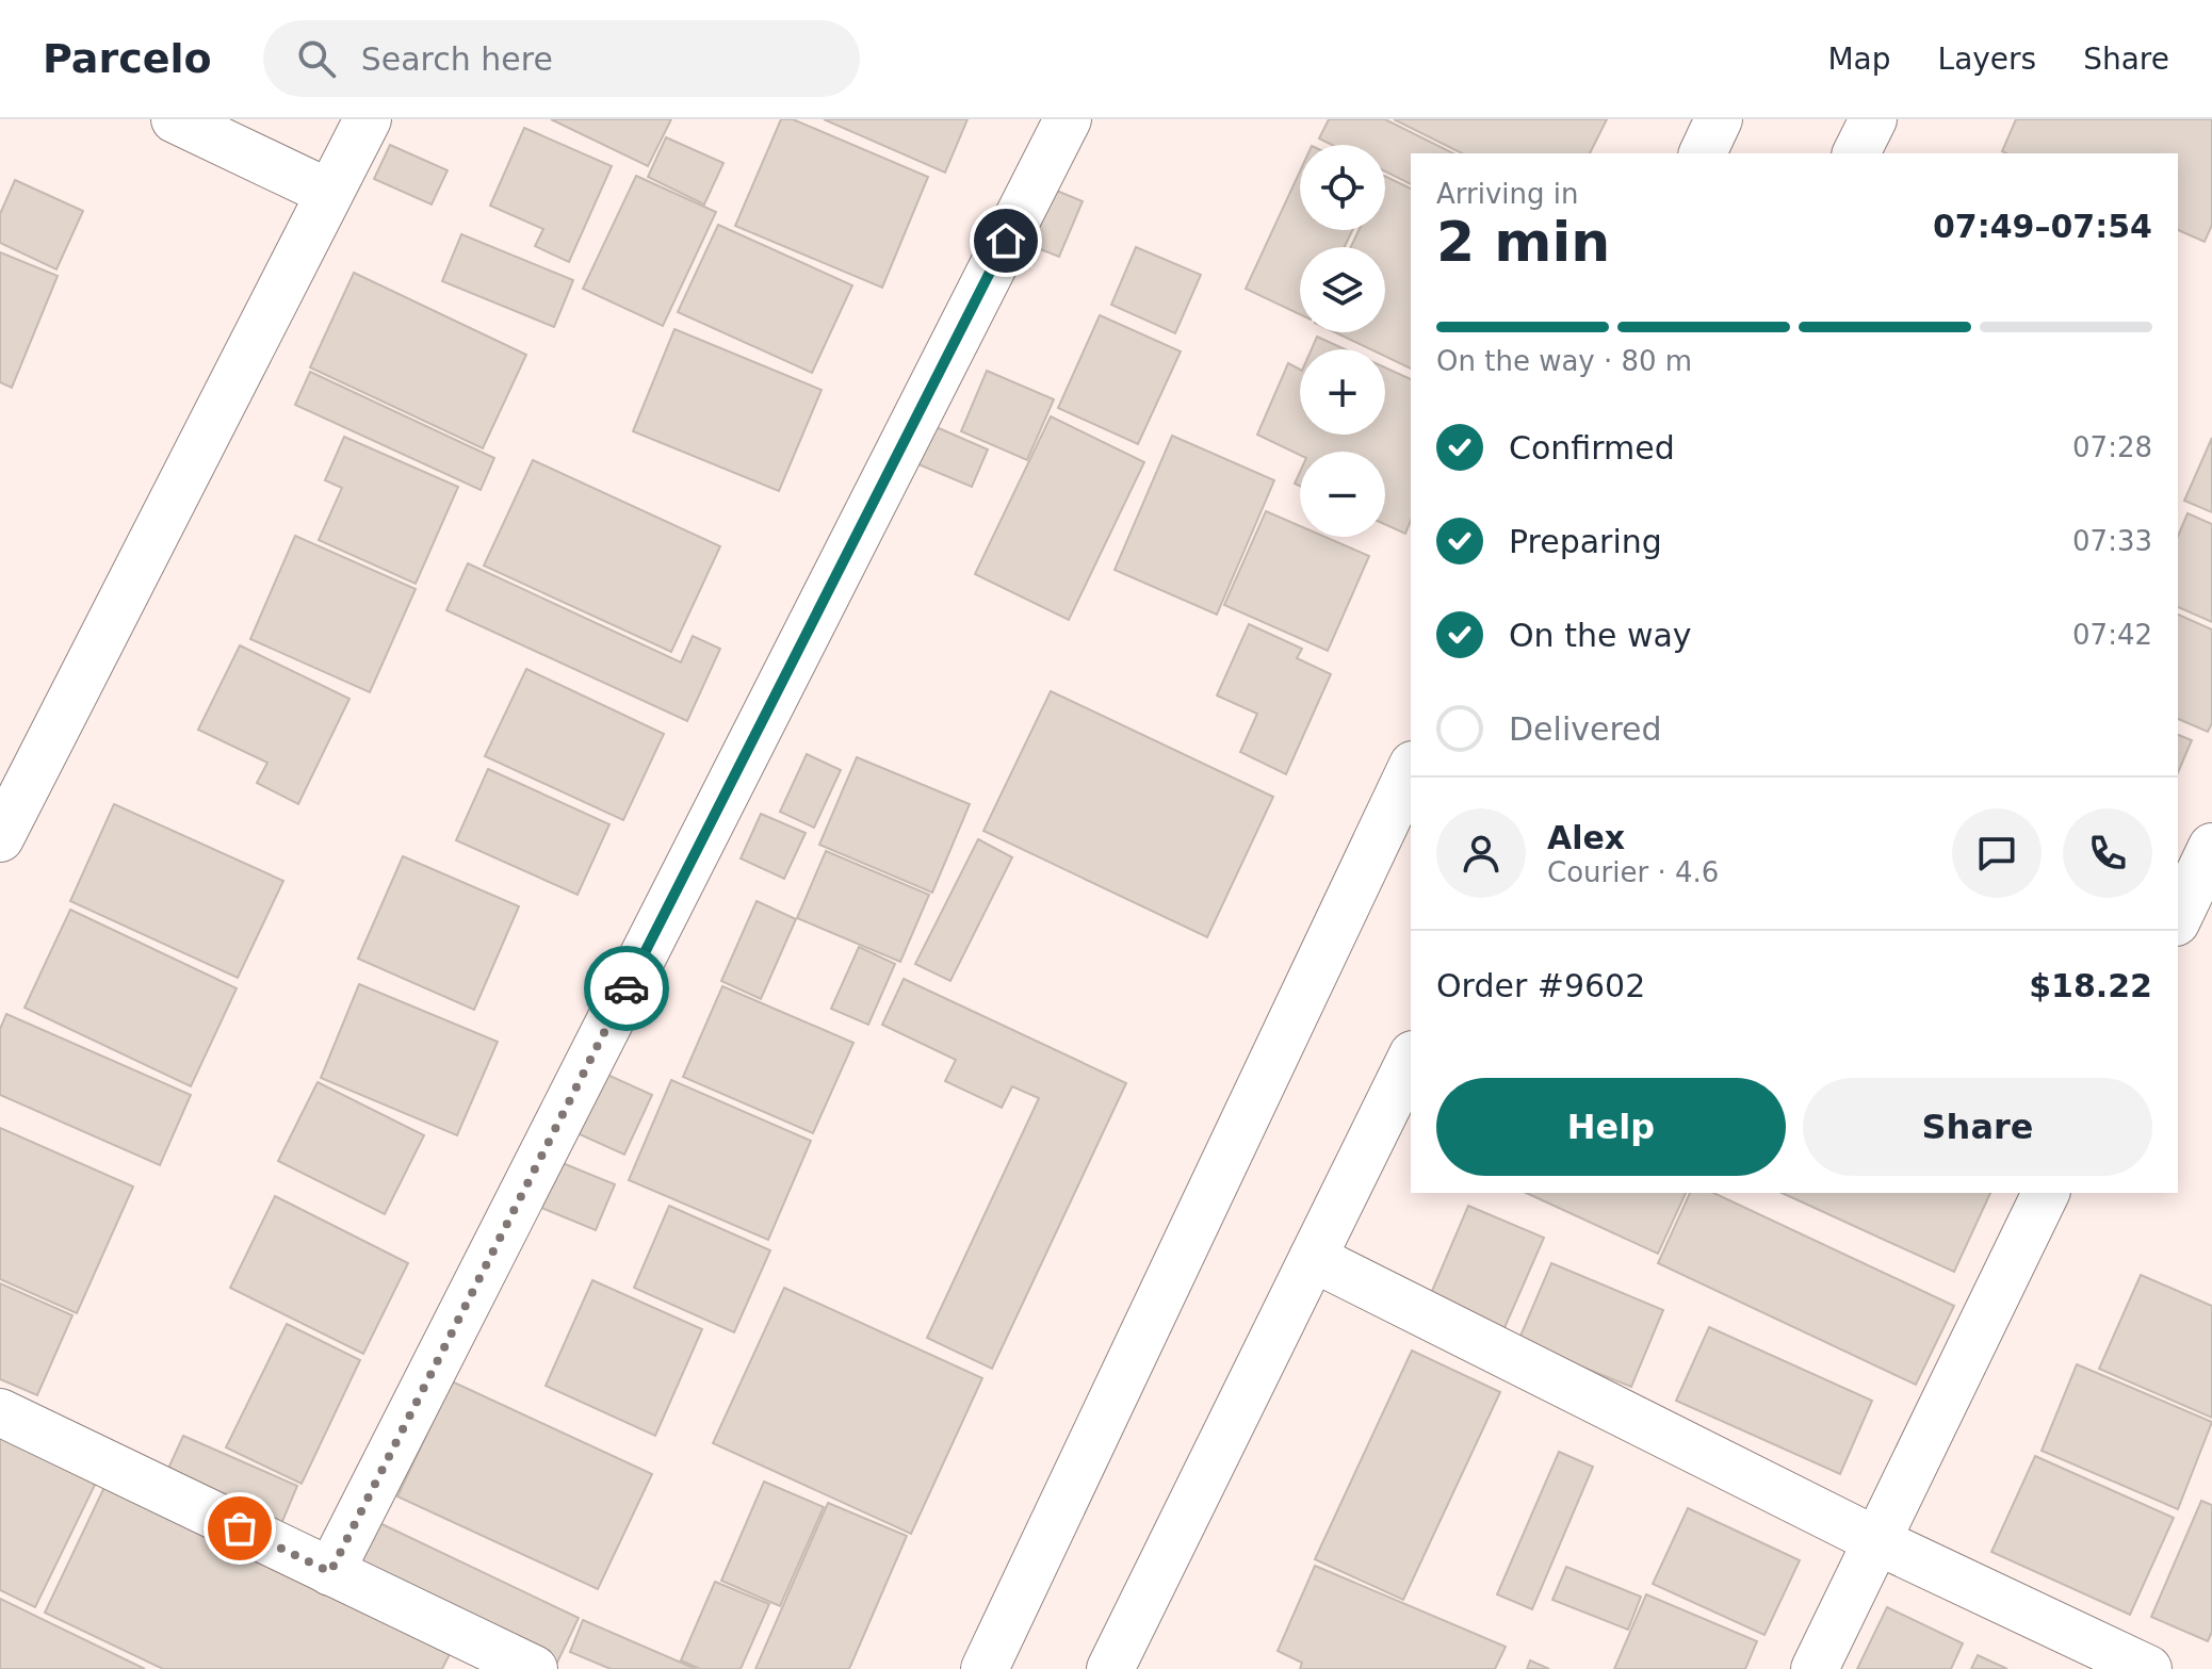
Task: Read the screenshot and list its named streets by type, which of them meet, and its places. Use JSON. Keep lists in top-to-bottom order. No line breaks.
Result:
{"page":{"header":"Parcelo","search":"Search here","nav":["Map","Layers","Share"],"map_buttons":["+","−"],"heading":["2 min","Arriving in","07:49–07:54"],"panel":["Alex","Courier · 4.6","Order #9602","$18.22"],"bar":"On the way · 80 m","list":[["Confirmed","07:28"],["Preparing","07:33"],["On the way","07:42"],"Delivered"],"buttons":["Help","Share"]}}
